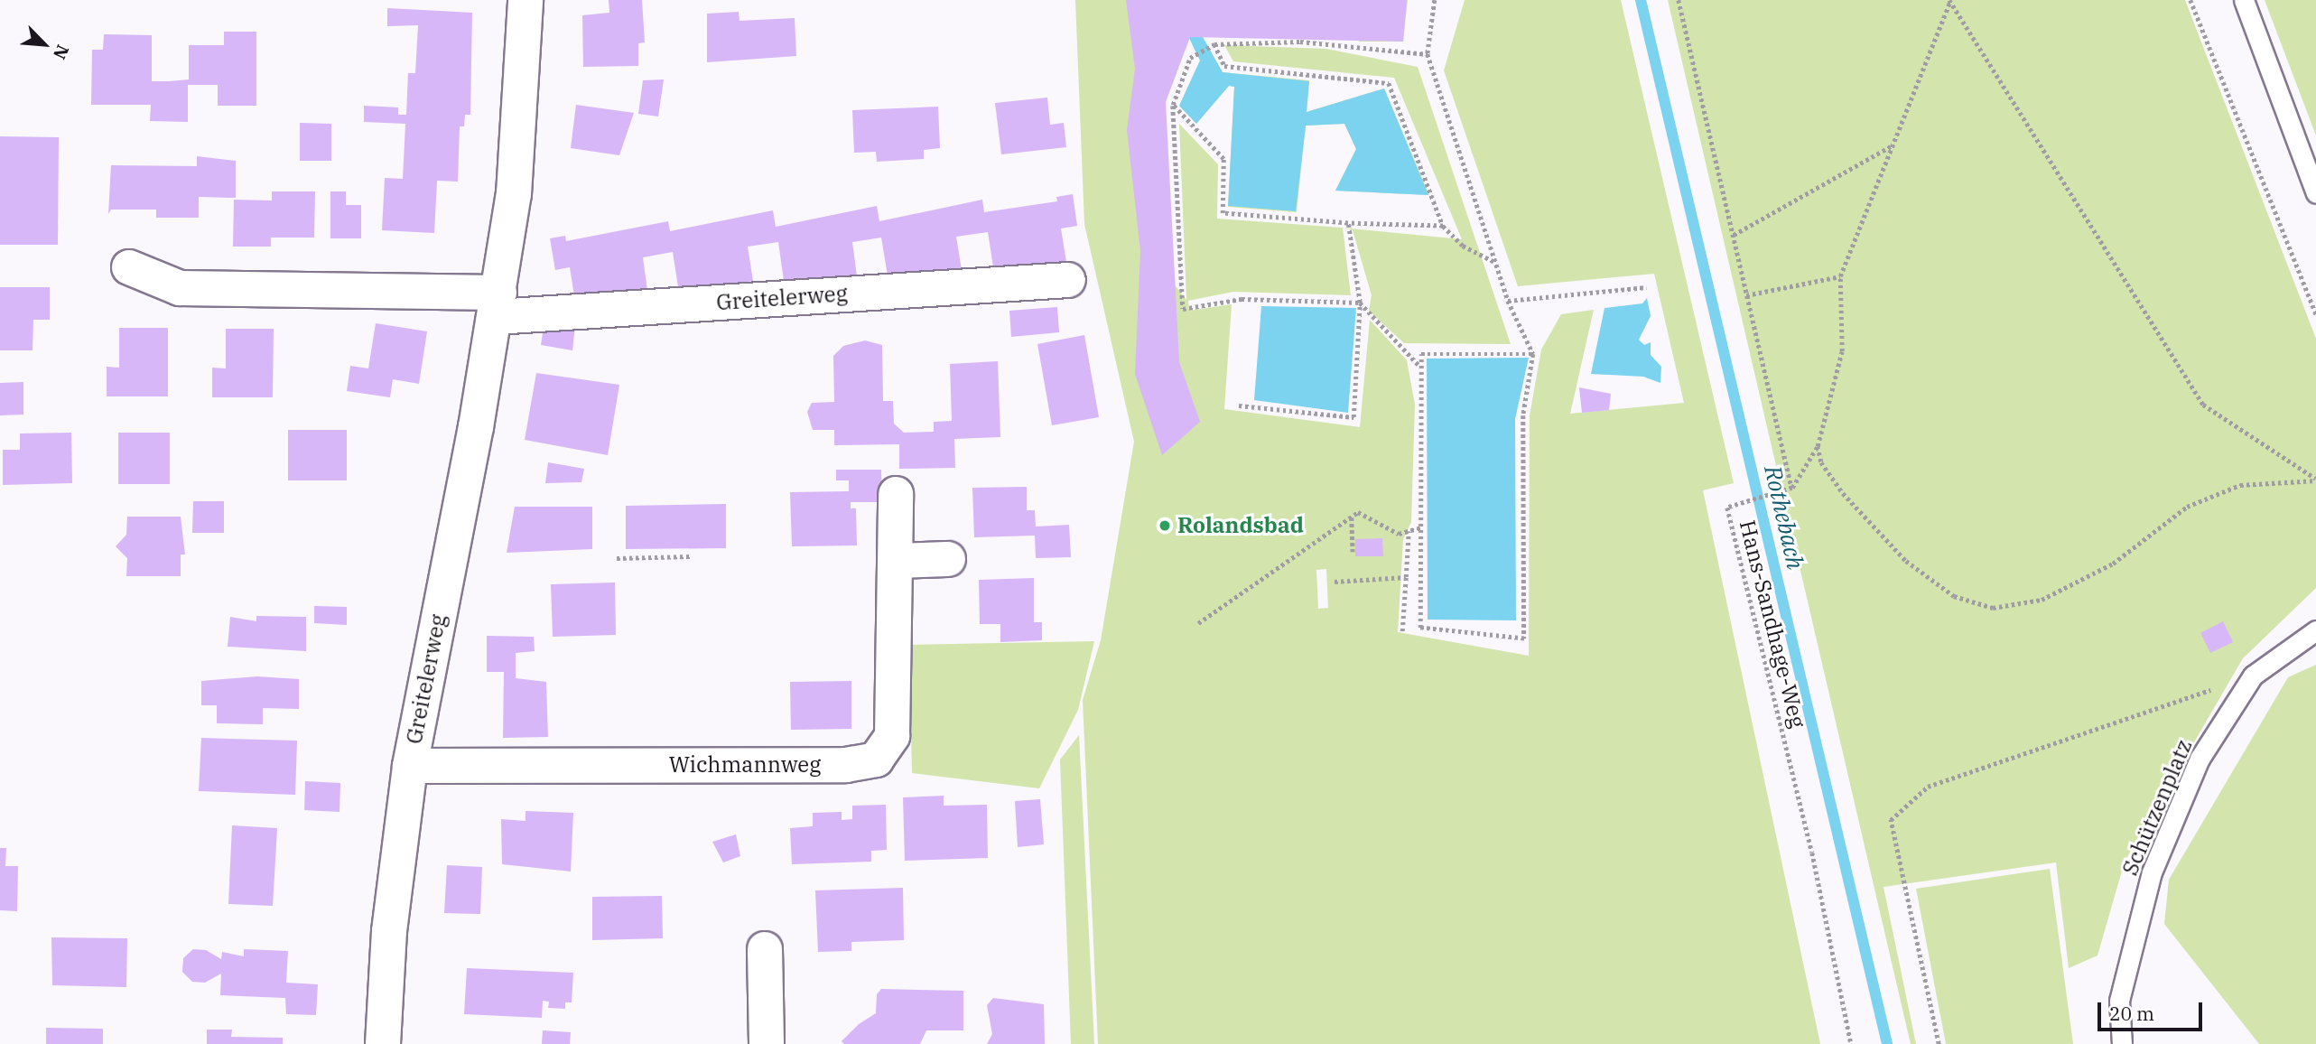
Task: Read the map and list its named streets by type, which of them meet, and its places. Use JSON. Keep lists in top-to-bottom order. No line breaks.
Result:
{"streets":{"street":["Greitelerweg","Wichmannweg"],"lane":["Schützenplatz"],"path":["Hans-Sandhage-Weg"]},"crossings":[["Greitelerweg","Wichmannweg"]],"water":["Rothebach"],"places":["Rolandsbad"],"scale_bar":"20 m","north":"bottom right"}
